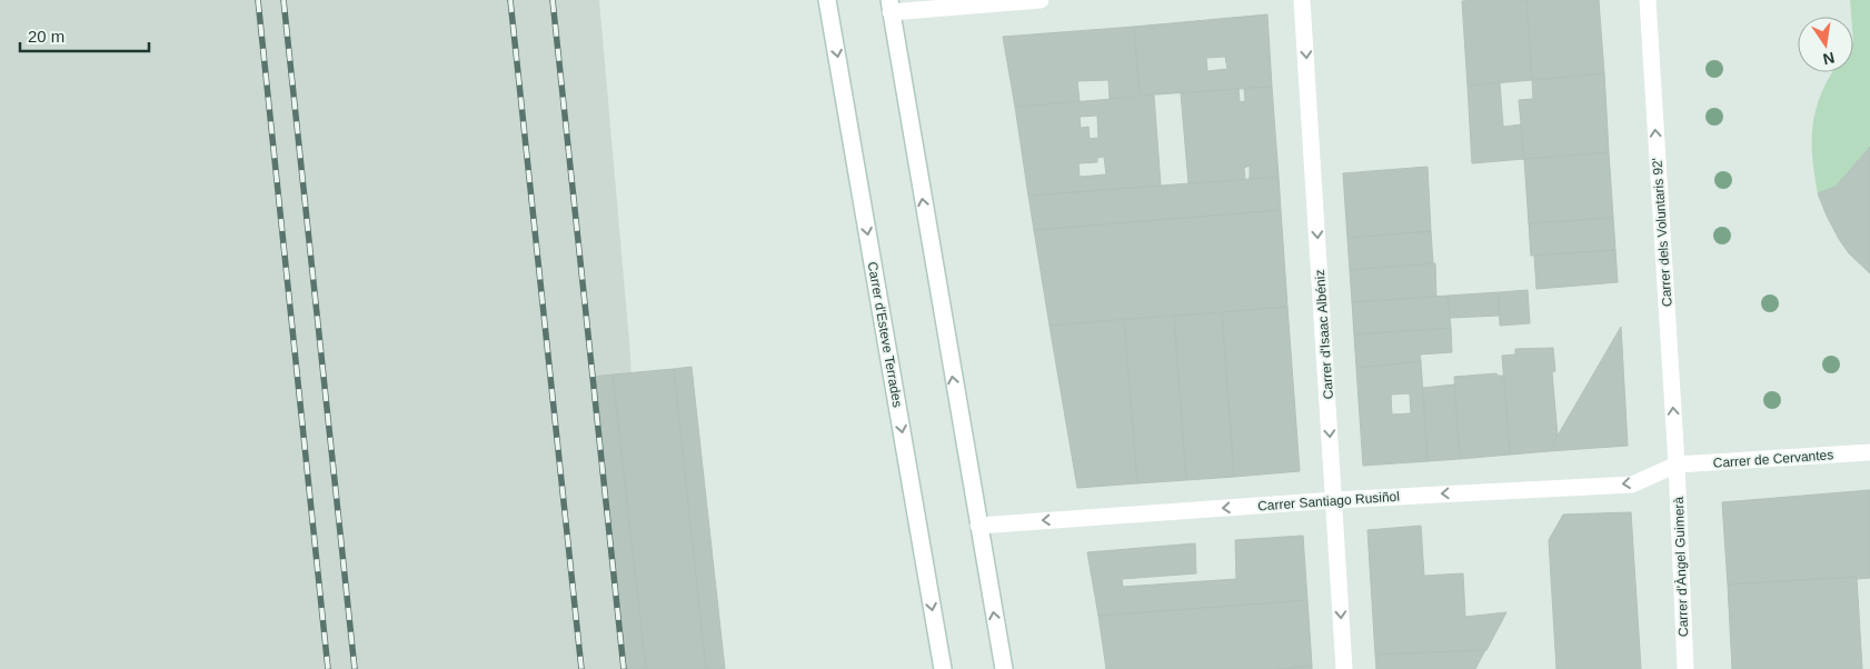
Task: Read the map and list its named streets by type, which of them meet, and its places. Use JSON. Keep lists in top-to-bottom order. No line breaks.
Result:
{"streets":{"street":["Carrer dels Voluntaris 92'","Carrer d'Esteve Terrades","Carrer d'Isaac Albéniz","Carrer de Cervantes","Carrer Santiago Rusiñol","Carrer d'Àngel Guimerà"]},"crossings":[["Carrer dels Voluntaris 92'","Carrer de Cervantes"],["Carrer dels Voluntaris 92'","Carrer Santiago Rusiñol"],["Carrer dels Voluntaris 92'","Carrer d'Àngel Guimerà"],["Carrer d'Isaac Albéniz","Carrer Santiago Rusiñol"],["Carrer de Cervantes","Carrer Santiago Rusiñol"],["Carrer de Cervantes","Carrer d'Àngel Guimerà"],["Carrer Santiago Rusiñol","Carrer d'Àngel Guimerà"]],"one_way":["Carrer dels Voluntaris 92'","Carrer d'Isaac Albéniz","Carrer Santiago Rusiñol"],"scale_bar":"20 m","north":"bottom"}
